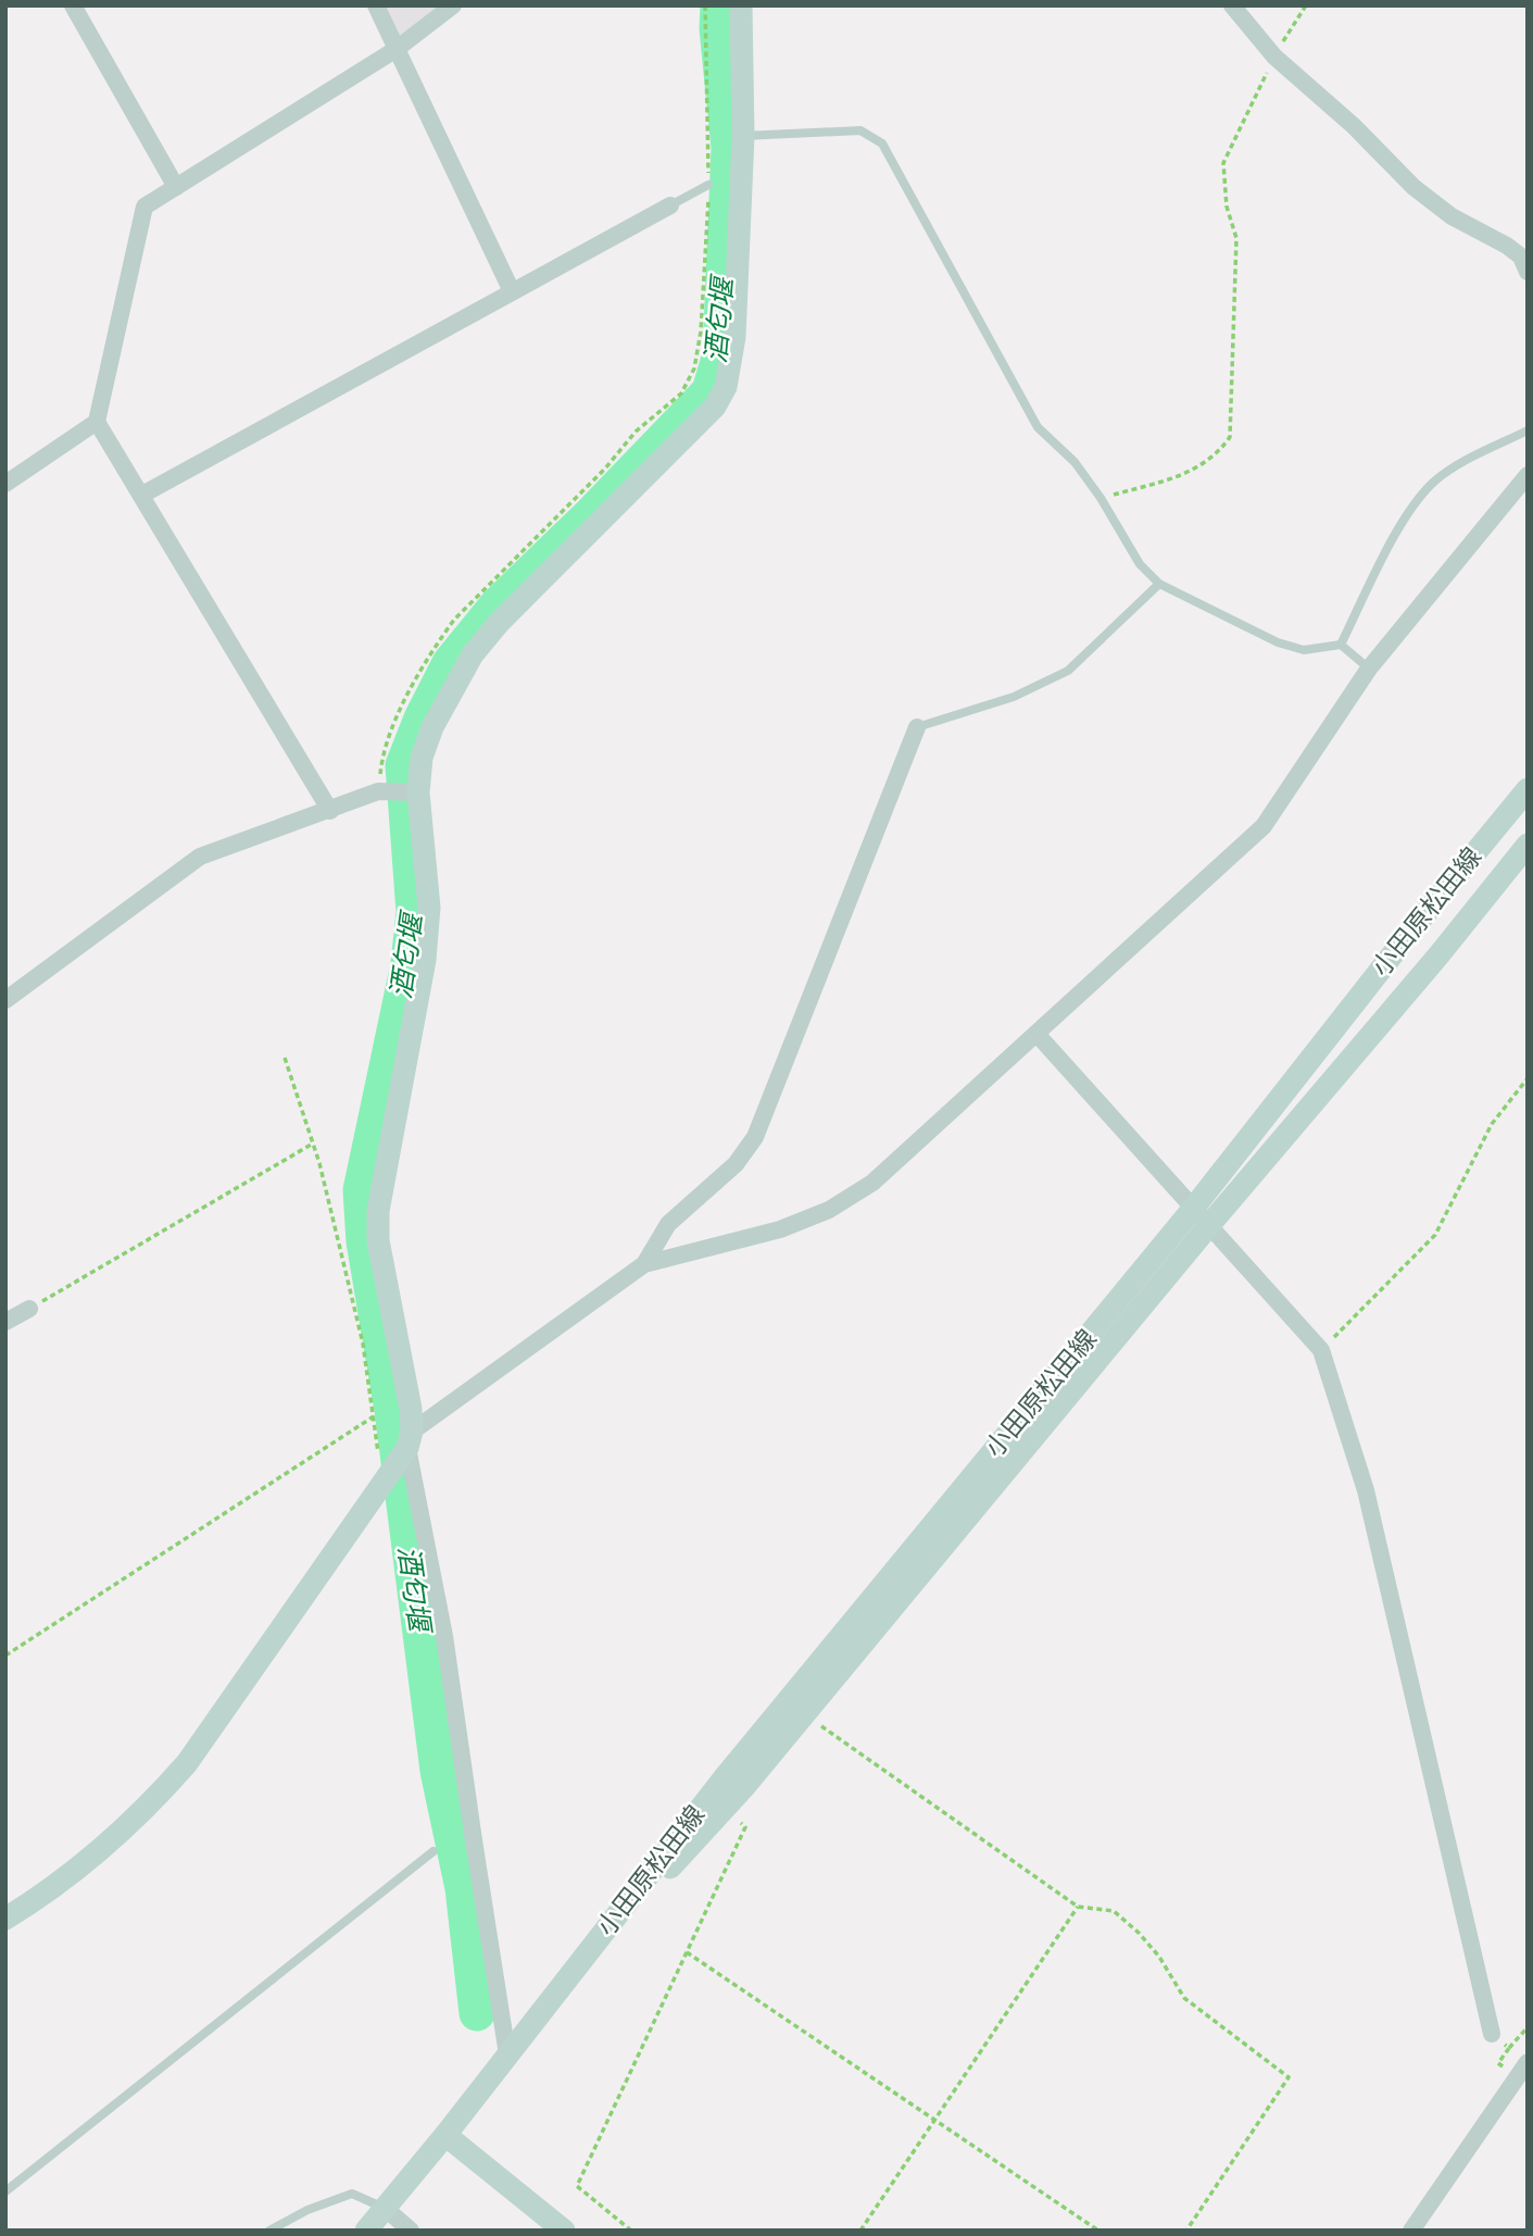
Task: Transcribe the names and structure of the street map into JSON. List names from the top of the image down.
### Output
{
  "streets": {
    "main road": ["小田原松田線"]
  },
  "water": ["酒匂堰"]
}
